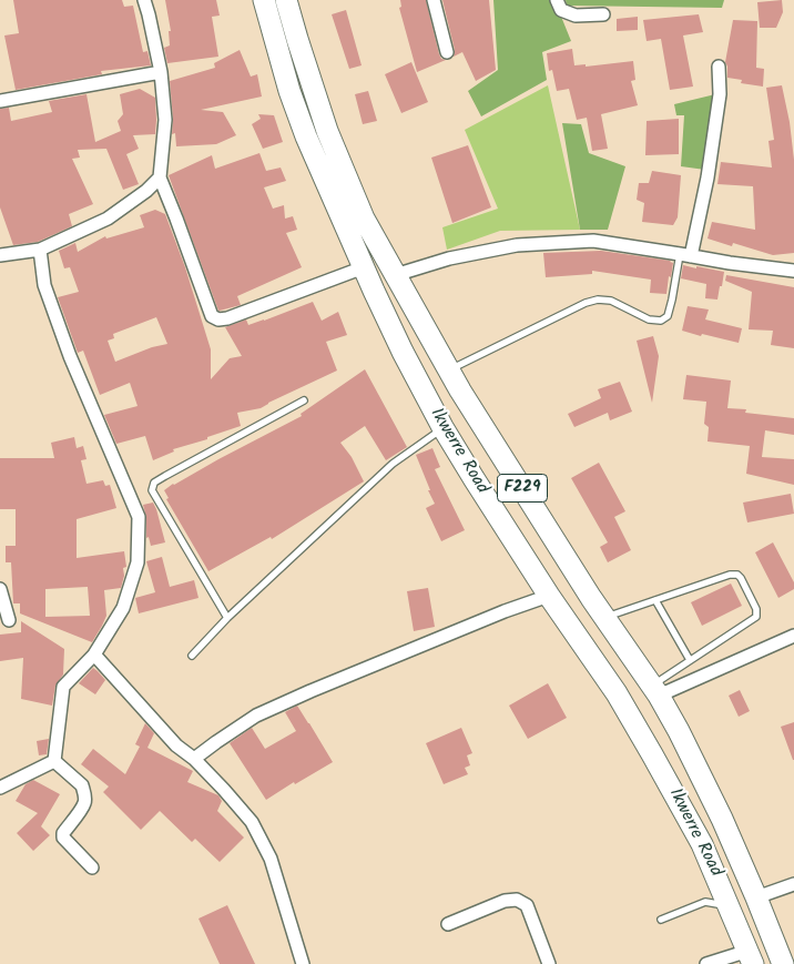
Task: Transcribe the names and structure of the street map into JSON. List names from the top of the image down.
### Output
{
  "streets": {
    "main road": ["Ikwerre Road", "F229"]
  }
}
